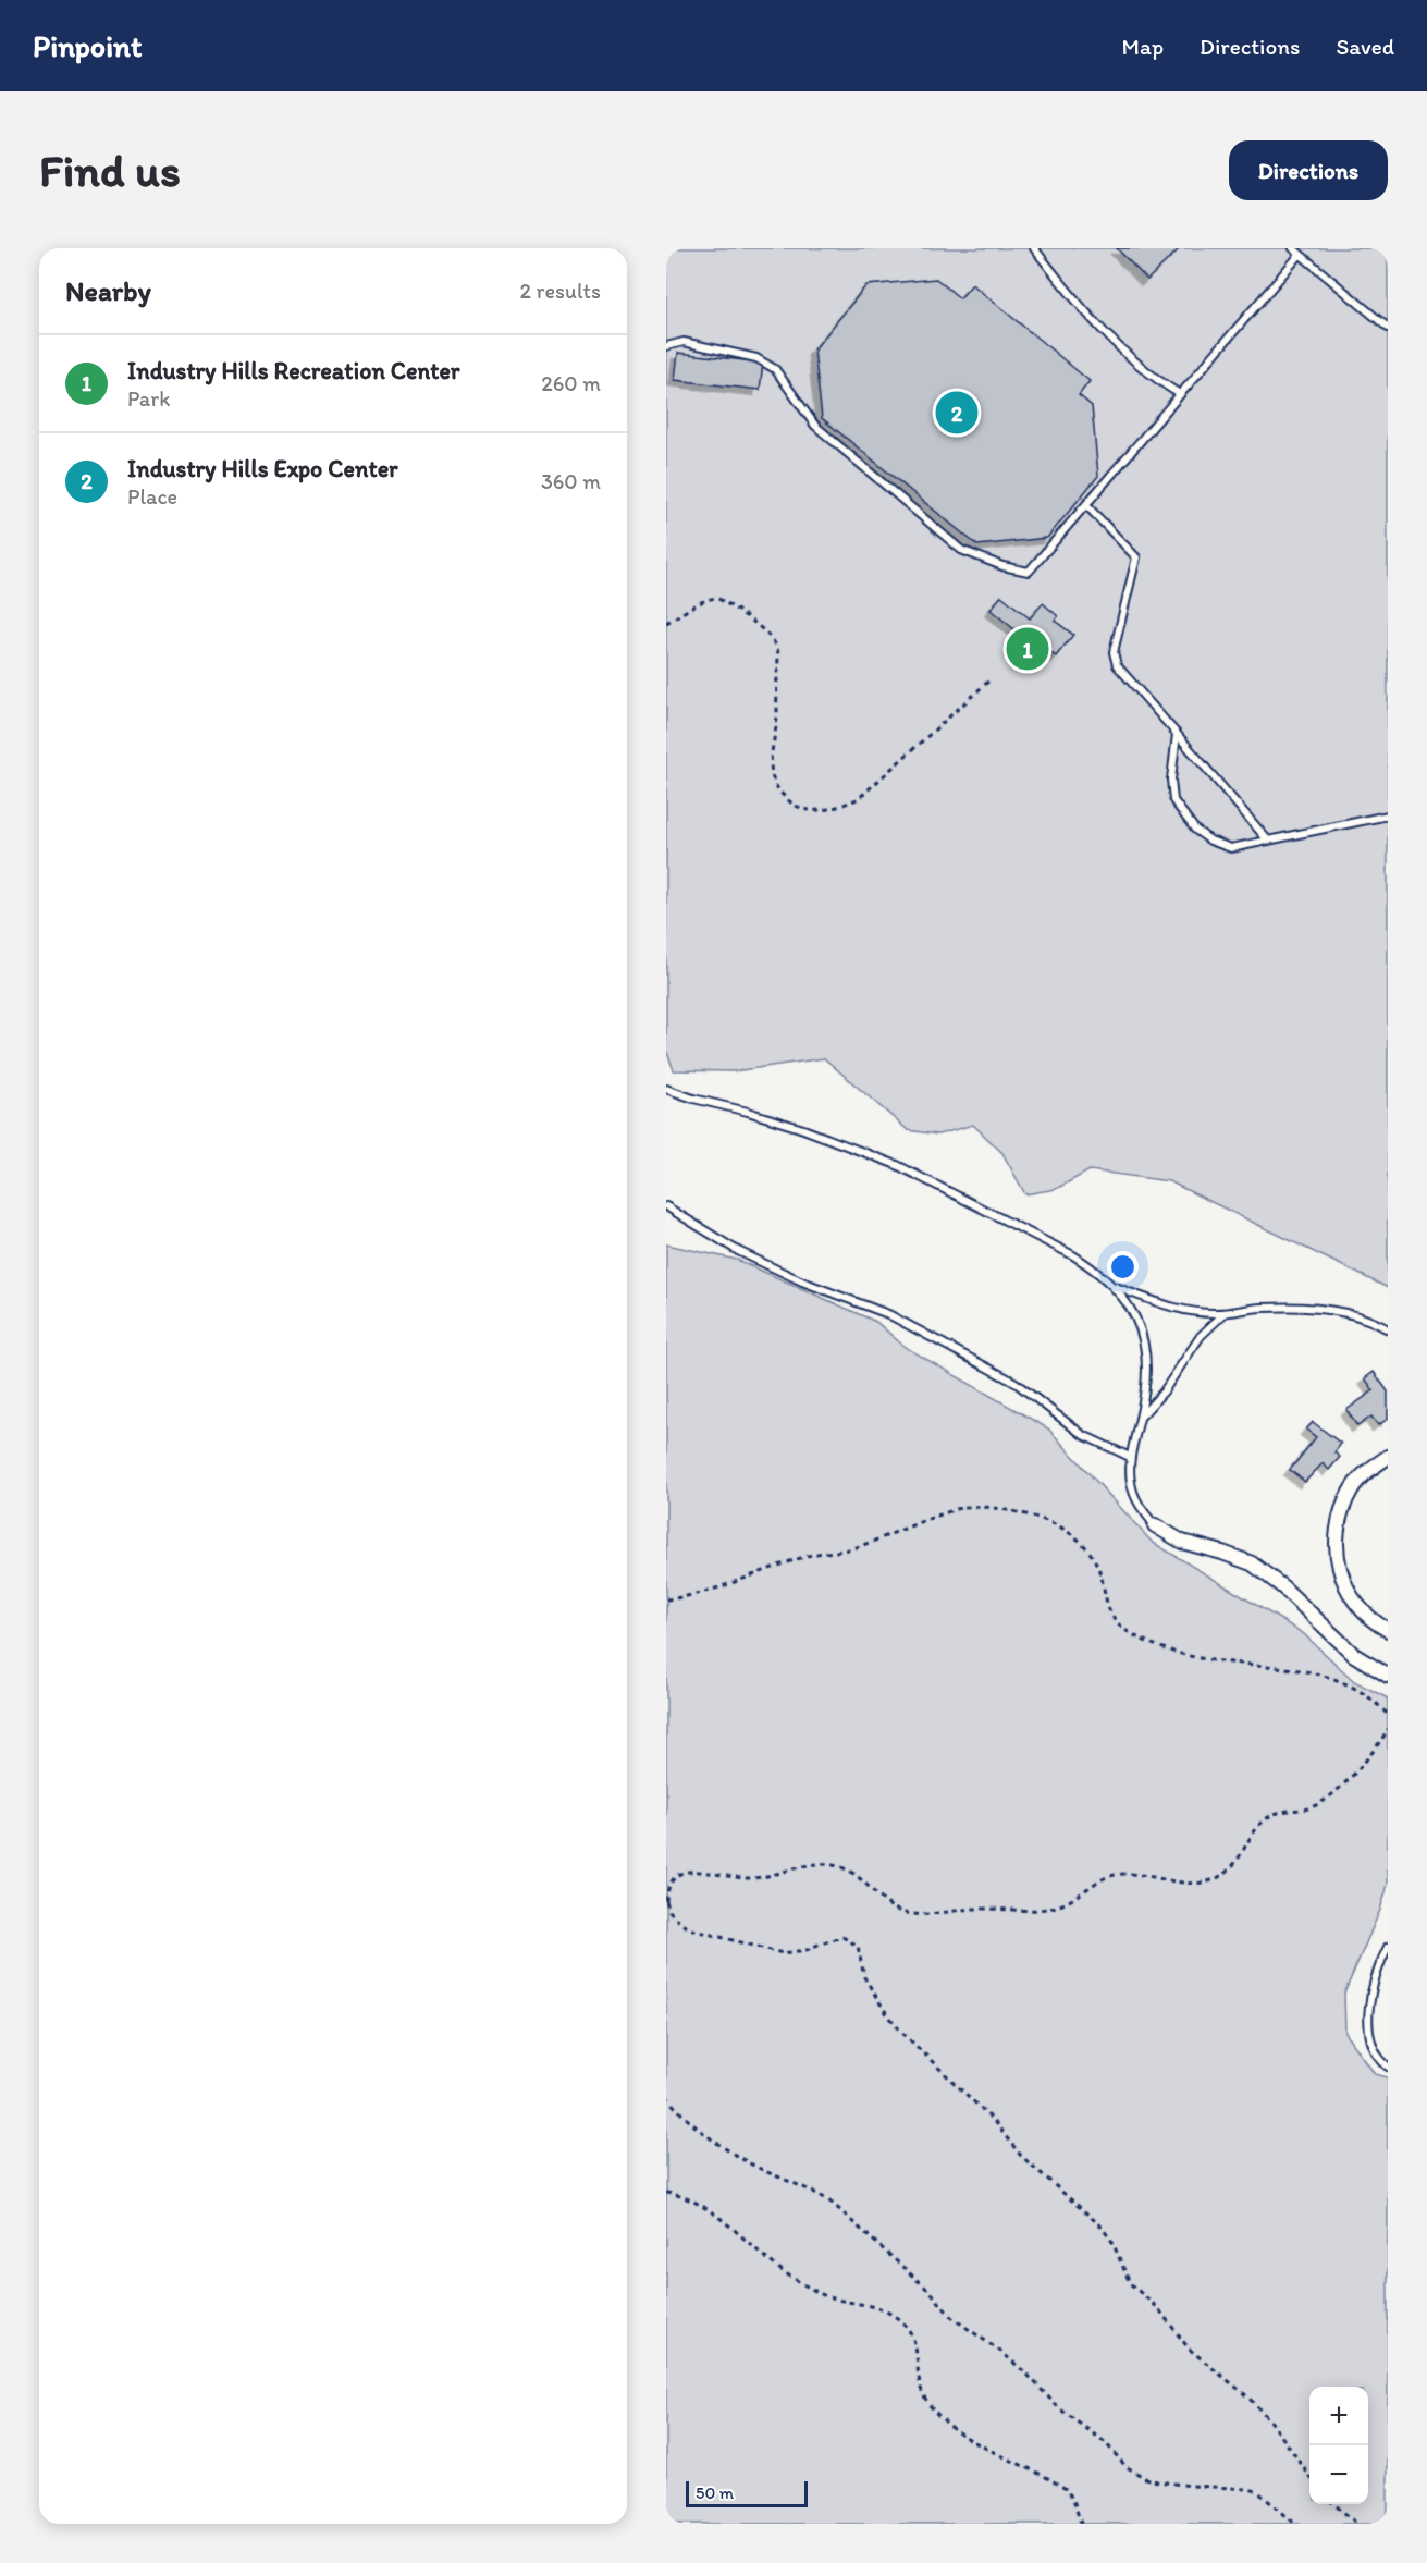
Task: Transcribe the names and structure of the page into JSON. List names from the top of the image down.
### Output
{
  "scale_bar": "50 m",
  "page": {
    "header": "Pinpoint",
    "nav": ["Map", "Directions", "Saved"],
    "buttons": "Directions",
    "title": "Find us",
    "heading": ["Nearby", "2 results"],
    "list": [
      {
        "mark": "1",
        "name": "Industry Hills Recreation Center",
        "note": "Park",
        "value": "260 m"
      },
      {
        "mark": "2",
        "name": "Industry Hills Expo Center",
        "note": "Place",
        "value": "360 m"
      }
    ],
    "pins": ["2", "1"],
    "map_buttons": ["+", "−"],
    "scale": "50 m"
  }
}
